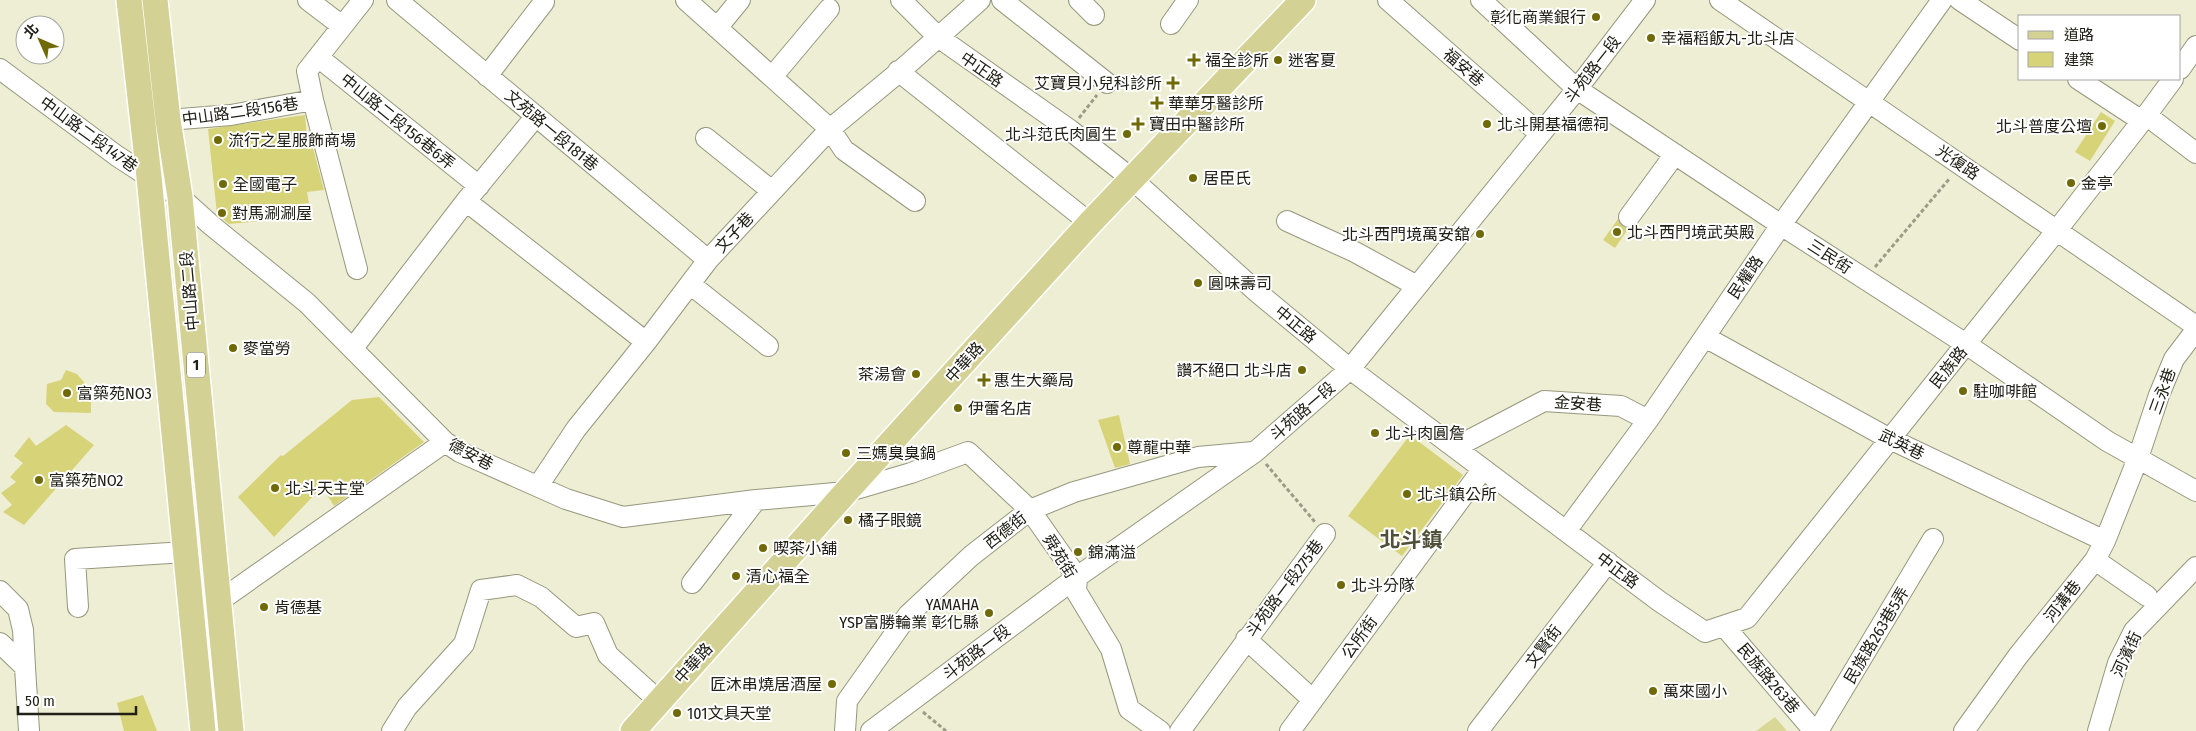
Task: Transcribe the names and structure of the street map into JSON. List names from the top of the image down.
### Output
{
  "streets": {
    "main road": ["中山路二段", "中華路", "1"],
    "street": [
      "福安巷",
      "中正路",
      "斗苑路一段",
      "中山路二段156巷",
      "中山路二段156巷6弄",
      "文苑路一段181巷",
      "中山路二段147巷",
      "光復路",
      "文子巷",
      "三民街",
      "民權路",
      "民族路",
      "三永巷",
      "金安巷",
      "武英巷",
      "德安巷",
      "西德街",
      "舜苑街",
      "斗苑路一段275巷",
      "河溝巷",
      "民族路263巷5弄",
      "公所街",
      "文賢街",
      "河濱街",
      "民族路263巷"
    ]
  },
  "crossings": [
    ["福安巷", "斗苑路一段"],
    ["中正路", "斗苑路一段"],
    ["中正路", "文子巷"],
    ["中正路", "民權路"],
    ["中正路", "中華路"],
    ["中正路", "民族路"],
    ["中正路", "金安巷"],
    ["中正路", "公所街"],
    ["中正路", "文賢街"],
    ["斗苑路一段", "三民街"],
    ["斗苑路一段", "西德街"],
    ["斗苑路一段", "舜苑街"],
    ["斗苑路一段", "斗苑路一段275巷"],
    ["中山路二段156巷", "中山路二段156巷6弄"],
    ["中山路二段156巷", "中山路二段"],
    ["文苑路一段181巷", "文子巷"],
    ["中山路二段147巷", "中山路二段"],
    ["中山路二段147巷", "德安巷"],
    ["光復路", "民權路"],
    ["光復路", "民族路"],
    ["光復路", "三永巷"],
    ["文子巷", "德安巷"],
    ["三民街", "民權路"],
    ["三民街", "民族路"],
    ["三民街", "三永巷"],
    ["三民街", "河溝巷"],
    ["民權路", "金安巷"],
    ["民權路", "武英巷"],
    ["中山路二段", "德安巷"],
    ["中華路", "德安巷"],
    ["中華路", "舜苑街"],
    ["民族路", "武英巷"],
    ["民族路", "民族路263巷"],
    ["三永巷", "河溝巷"],
    ["武英巷", "河溝巷"],
    ["德安巷", "舜苑街"],
    ["西德街", "舜苑街"],
    ["西德街", "斗苑路一段275巷"]
  ],
  "districts": ["北斗鎮"],
  "places": {
    "other": [
      "彰化商業銀行",
      "幸福稻飯丸-北斗店",
      "迷客夏",
      "北斗開基福德祠",
      "北斗普度公壇",
      "北斗范氏肉圓生",
      "流行之星服飾商場",
      "居臣氏",
      "金亭",
      "全國電子",
      "對馬涮涮屋",
      "北斗西門境武英殿",
      "北斗西門境萬安舘",
      "圓味壽司",
      "麥當勞",
      "讚不絕口 北斗店",
      "茶湯會",
      "駐咖啡館",
      "富築苑NO3",
      "伊蕾名店",
      "北斗肉圓詹",
      "尊龍中華",
      "三媽臭臭鍋",
      "富築苑NO2",
      "北斗天主堂",
      "北斗鎮公所",
      "橘子眼鏡",
      "喫茶小舖",
      "錦滿溢",
      "清心福全",
      "北斗分隊",
      "肯德基",
      "YAMAHA YSP富勝輪業 彰化縣",
      "匠沐串燒居酒屋",
      "萬來國小",
      "101文具天堂"
    ],
    "health": [
      "福全診所",
      "艾寶貝小兒科診所",
      "華華牙醫診所",
      "寶田中醫診所",
      "惠生大藥局"
    ]
  },
  "legend": ["道路", "建築"],
  "scale_bar": "50 m",
  "north": "top left"
}
